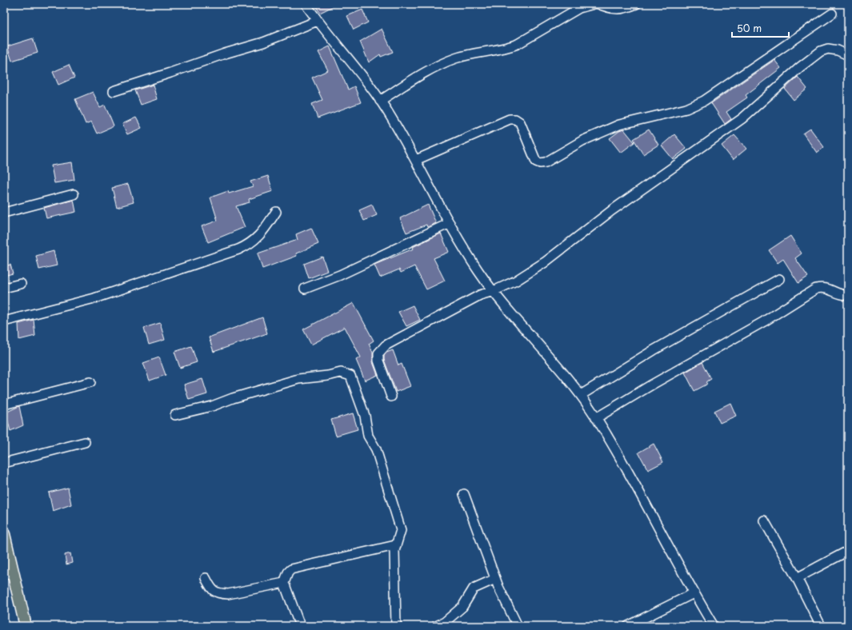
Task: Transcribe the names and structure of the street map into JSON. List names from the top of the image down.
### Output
{
  "scale_bar": "50 m"
}
